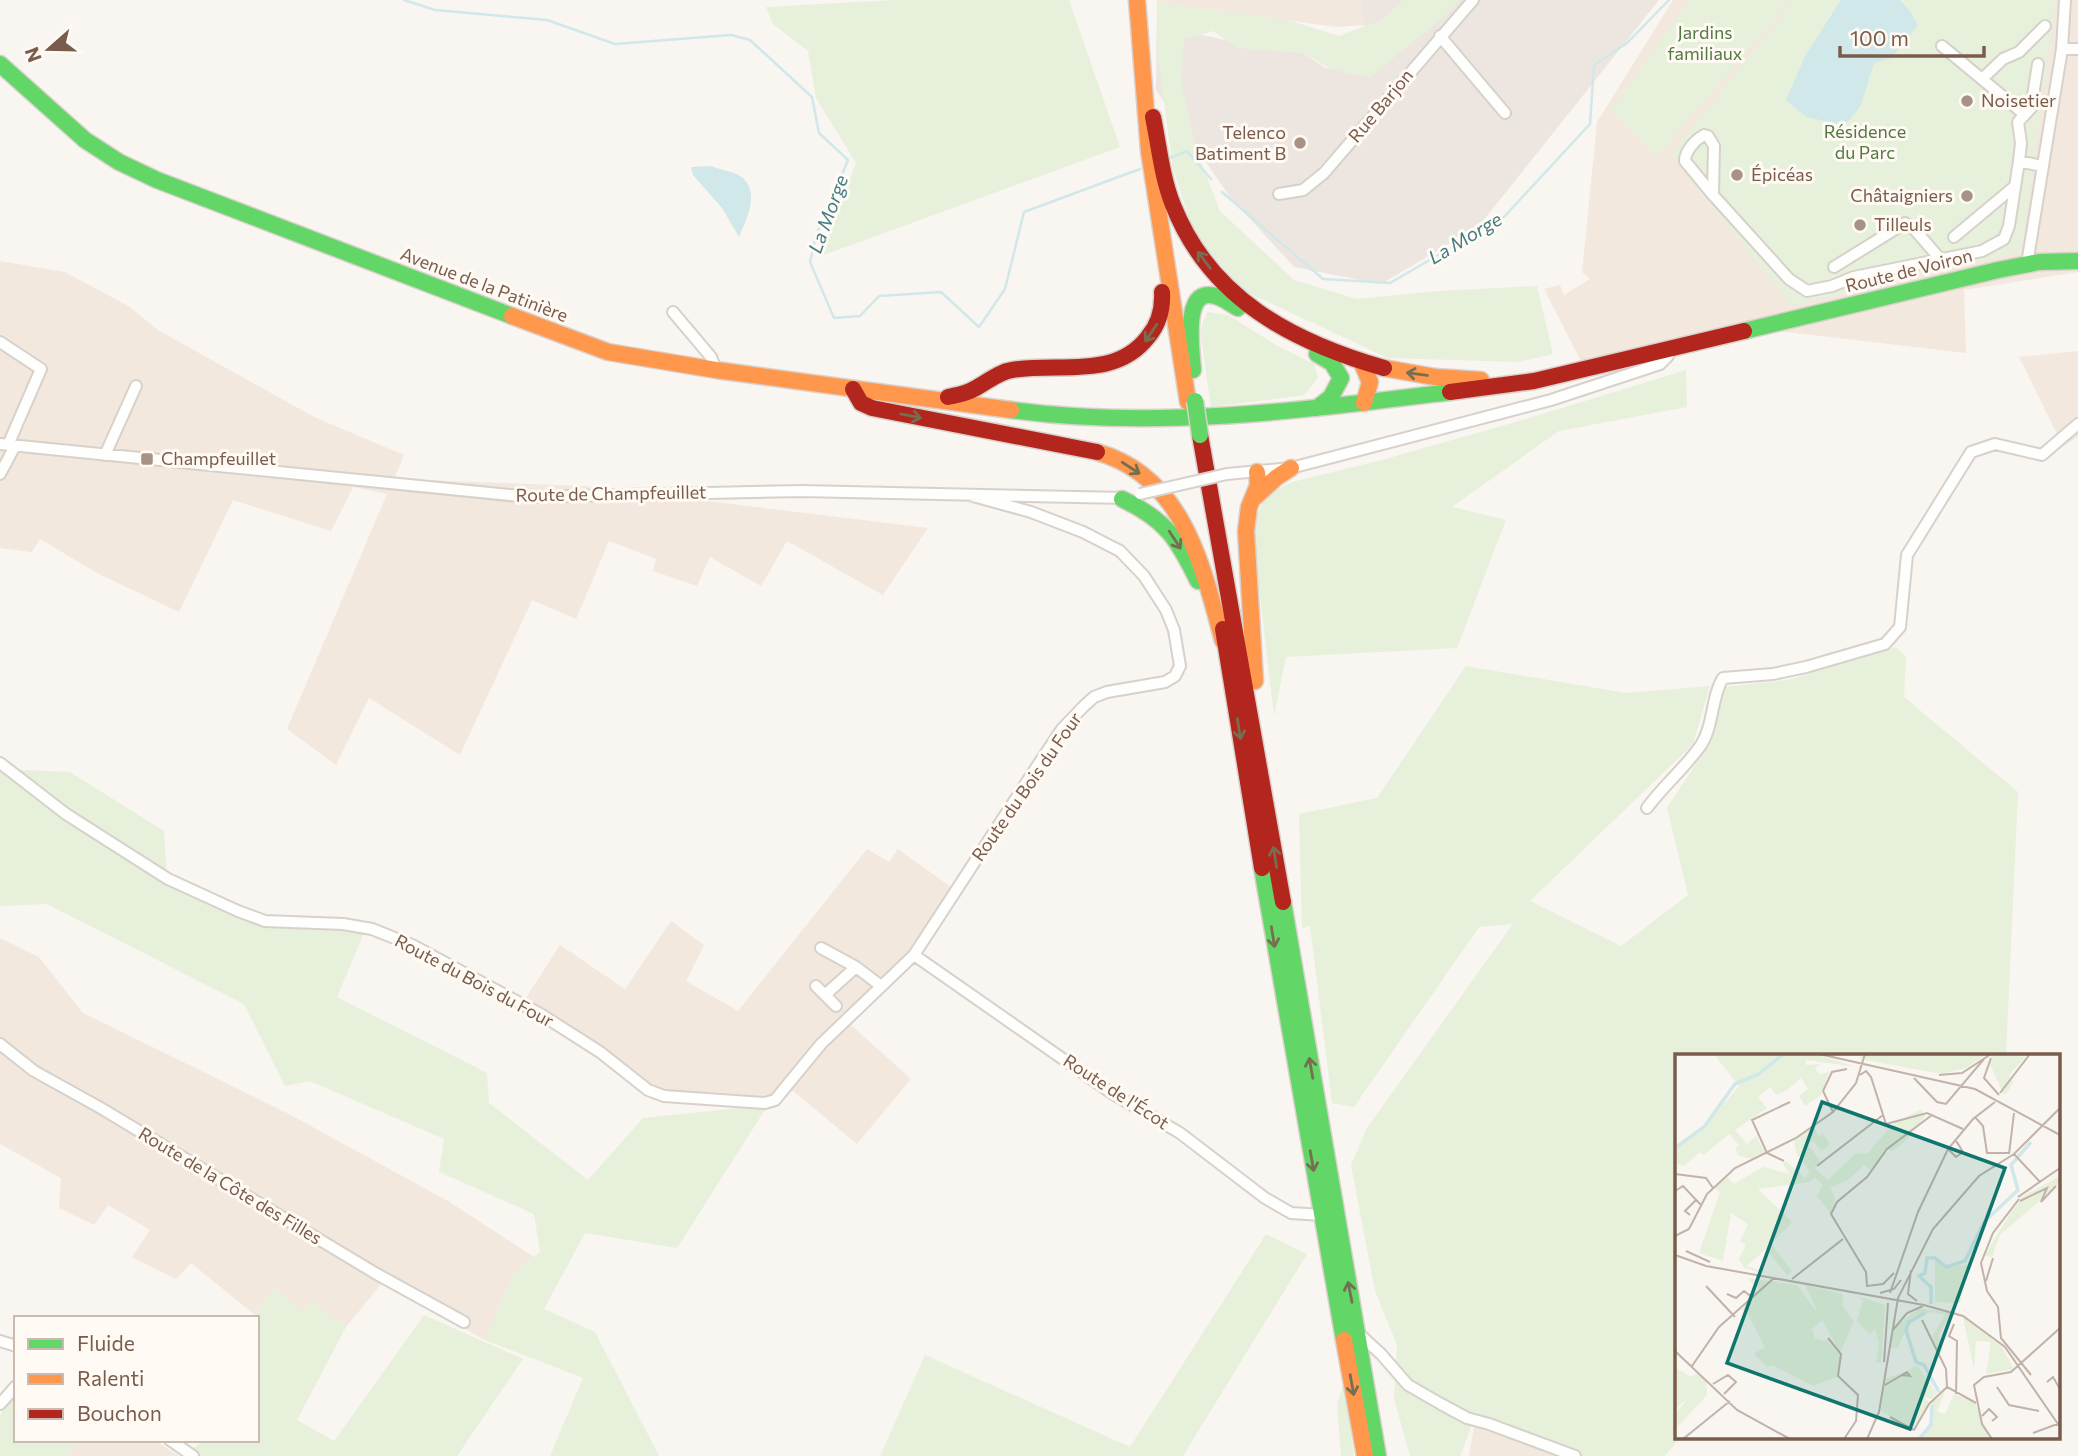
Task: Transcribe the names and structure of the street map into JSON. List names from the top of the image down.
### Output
{
  "streets": {
    "main road": ["Route de Voiron", "Avenue de la Patinière"],
    "street": [
      "Rue Barjon",
      "Route de Champfeuillet",
      "Route du Bois du Four",
      "Route de l'Écot",
      "Route de la Côte des Filles"
    ]
  },
  "crossings": [
    ["Route de Voiron", "Avenue de la Patinière"],
    ["Route de Voiron", "Route de Champfeuillet"],
    ["Route de Champfeuillet", "Route du Bois du Four"],
    ["Route du Bois du Four", "Route de l'Écot"]
  ],
  "water": ["La Morge"],
  "parks": ["Jardins familiaux", "Résidence du Parc"],
  "places": {
    "other": [
      "Noisetier",
      "Telenco Batiment B",
      "Épicéas",
      "Châtaigniers",
      "Tilleuls"
    ],
    "transit": ["Champfeuillet"]
  },
  "legend": ["Fluide", "Ralenti", "Bouchon"],
  "scale_bar": "100 m",
  "north": "left"
}
